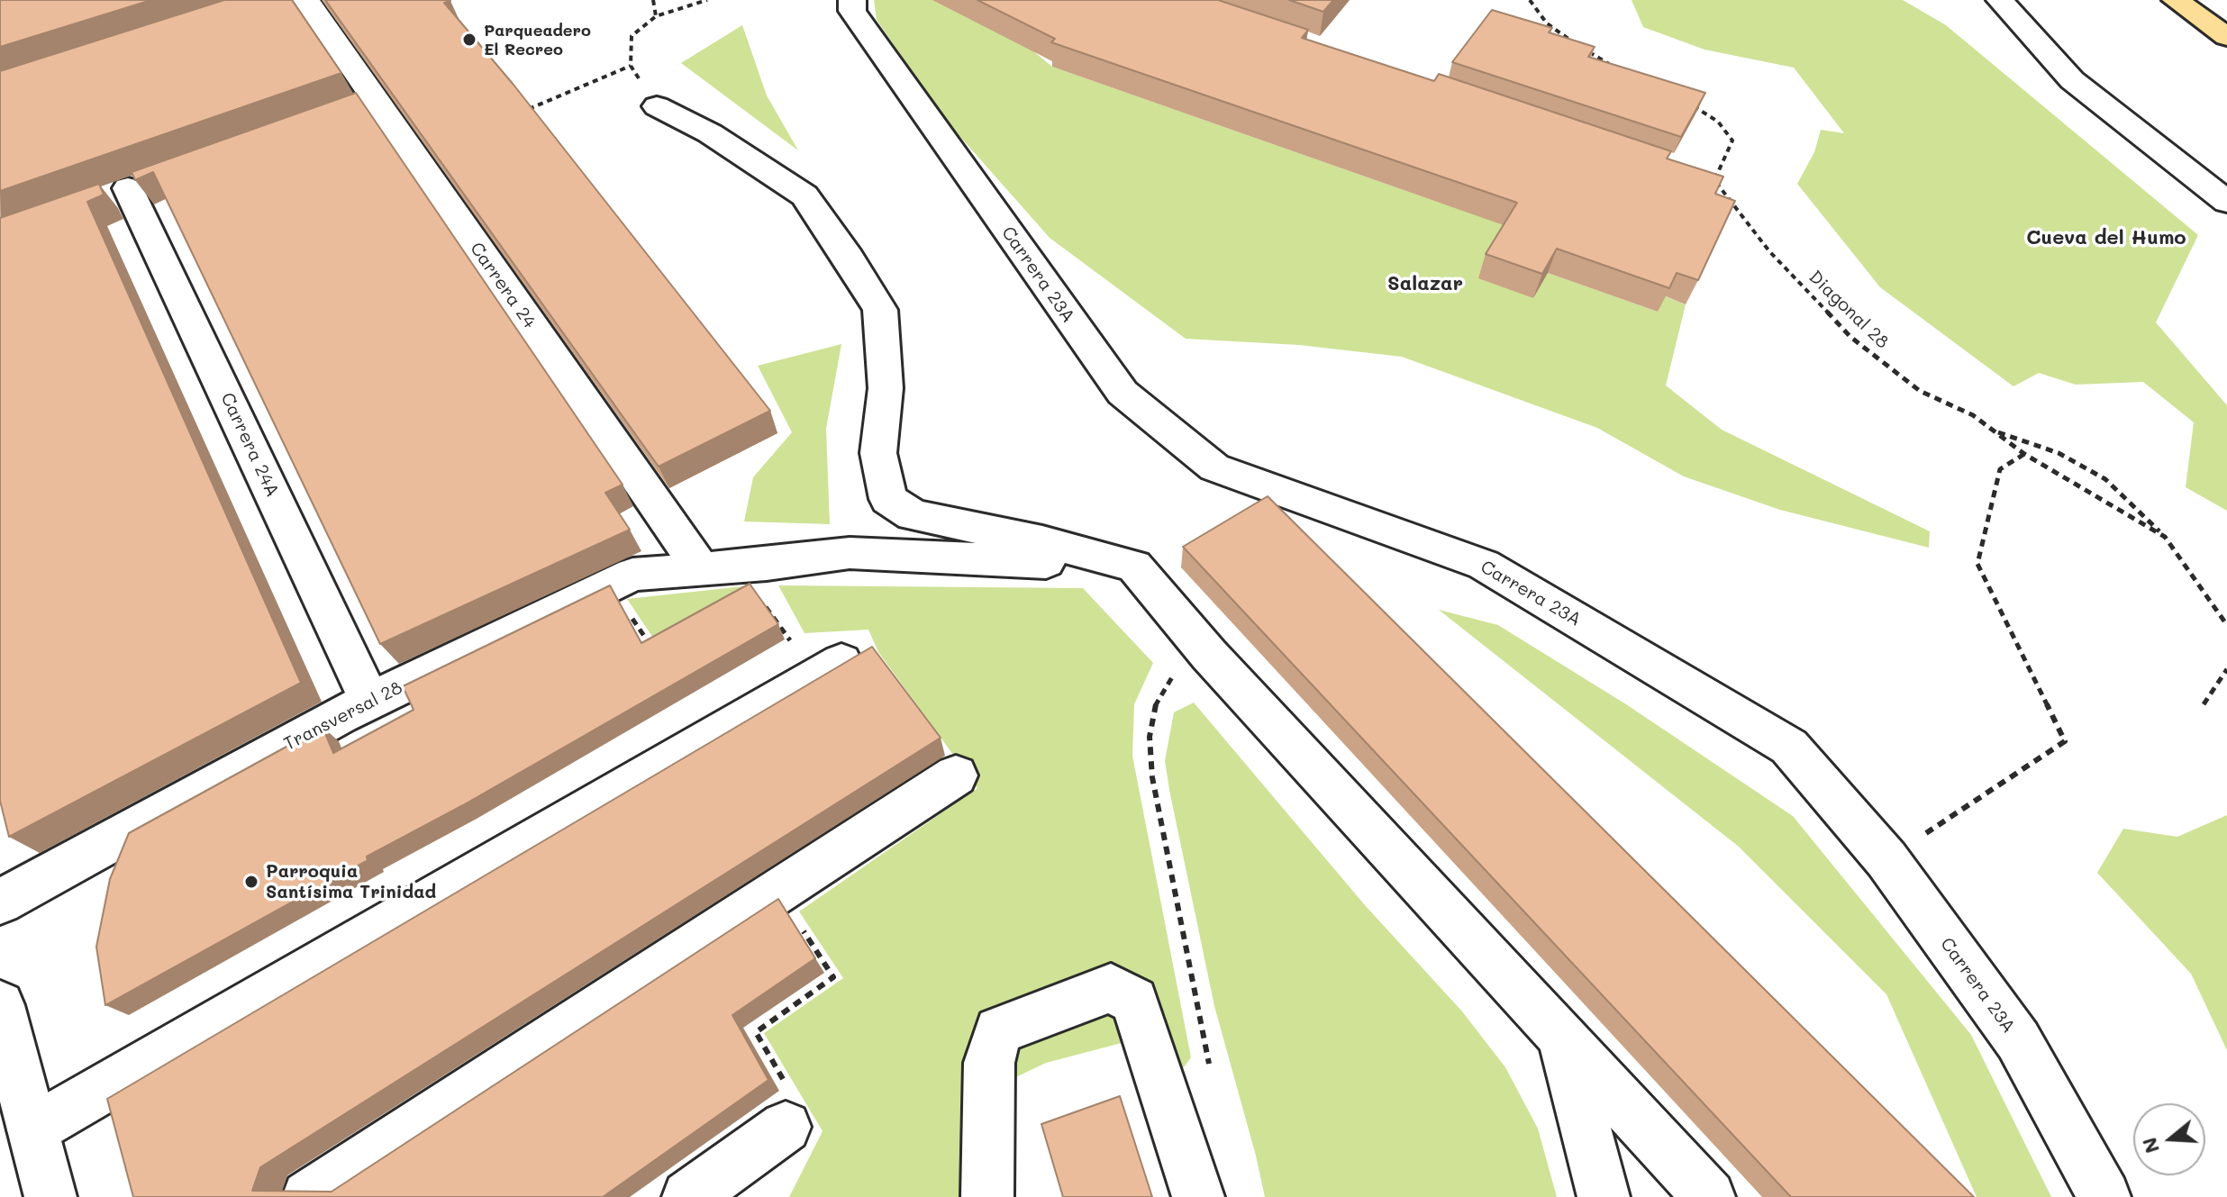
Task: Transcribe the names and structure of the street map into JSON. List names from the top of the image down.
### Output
{
  "streets": {
    "street": [
      "Carrera 23A",
      "Carrera 24",
      "Carrera 24A",
      "Transversal 28"
    ],
    "path": ["Diagonal 28"]
  },
  "crossings": [
    ["Carrera 24", "Transversal 28"],
    ["Carrera 24A", "Transversal 28"]
  ],
  "districts": ["Cueva del Humo", "Salazar"],
  "places": ["Parqueadero El Recreo", "Parroquia Santísima Trinidad"],
  "north": "left"
}
